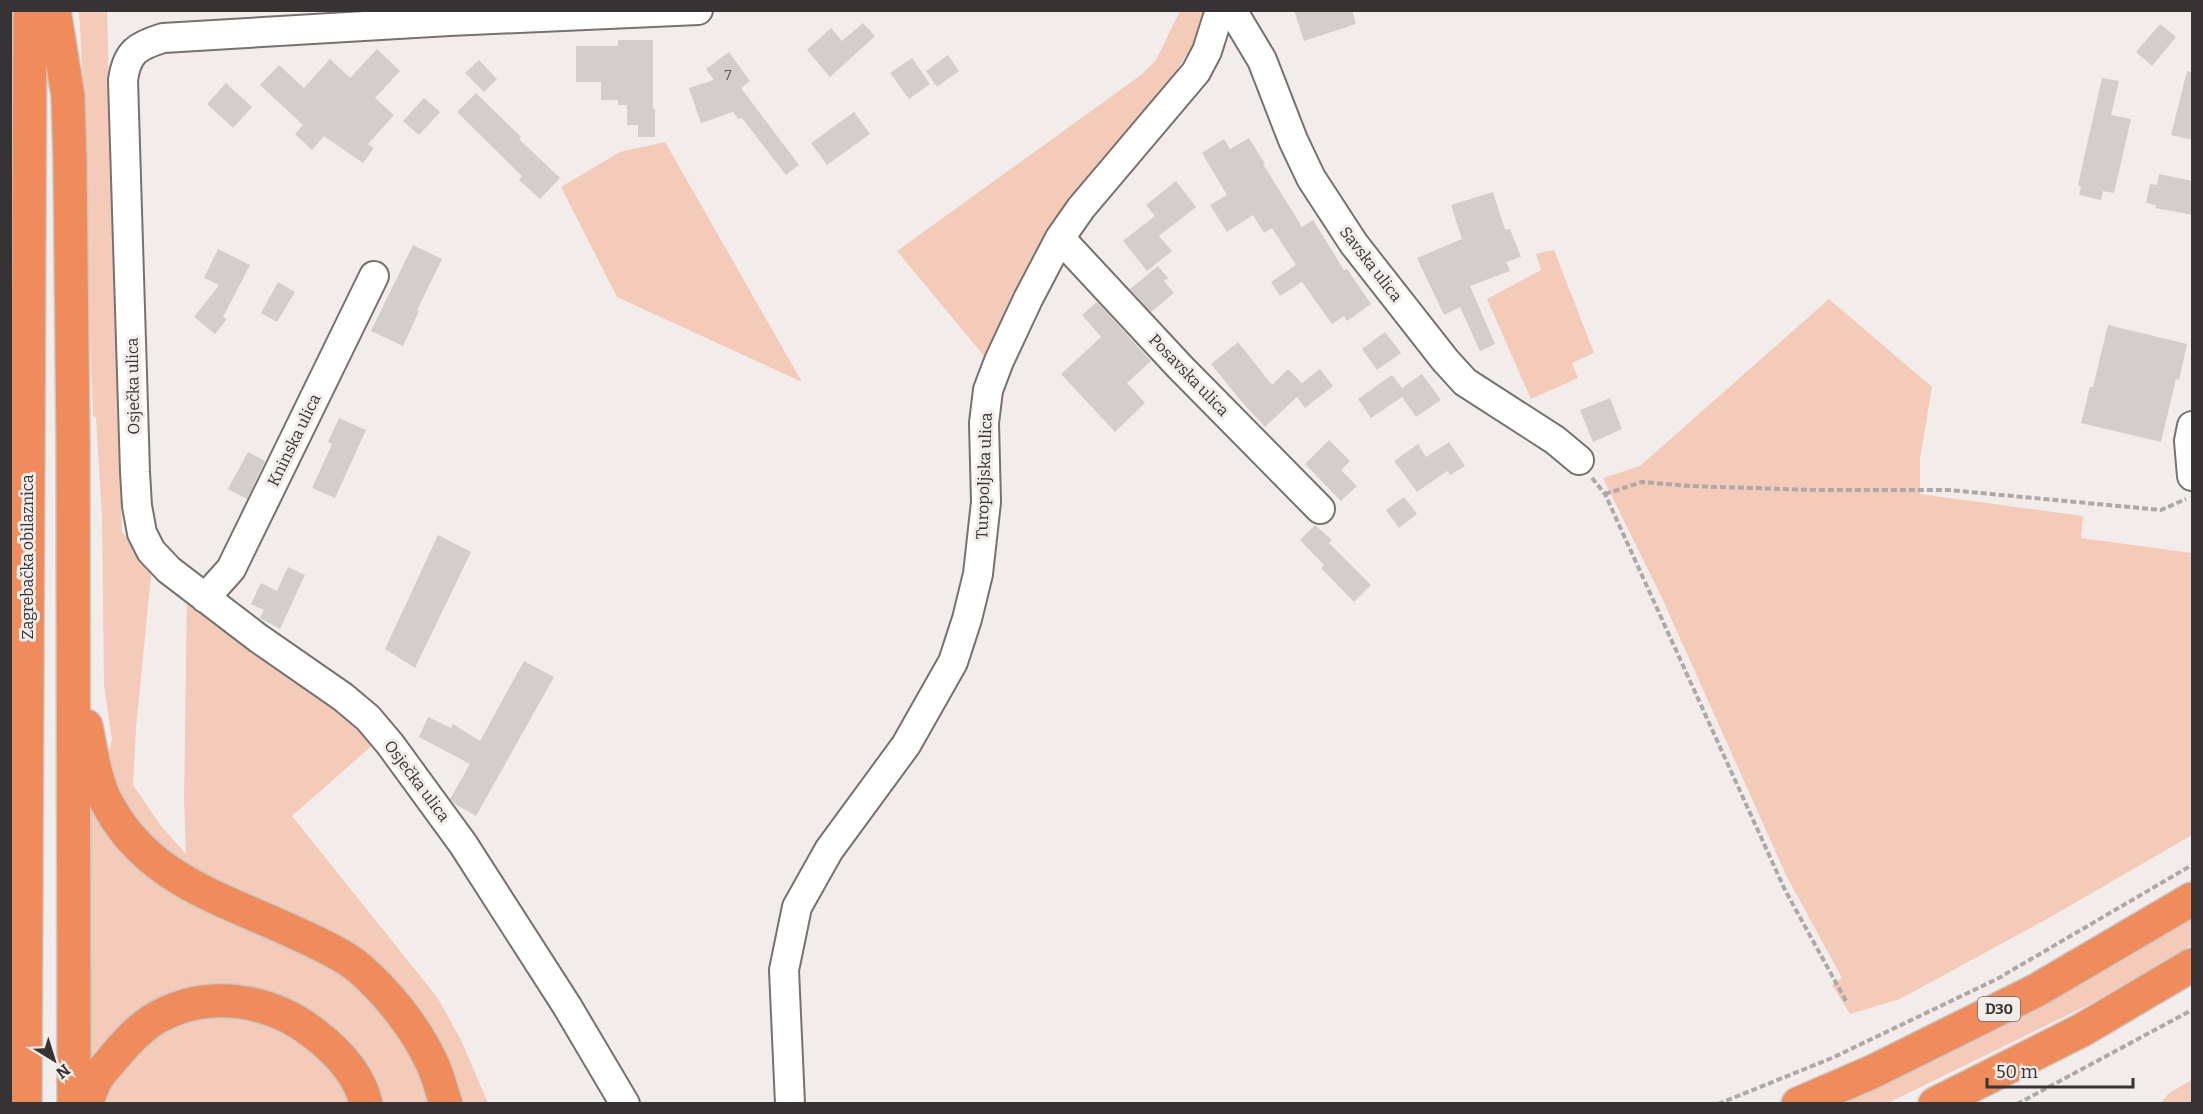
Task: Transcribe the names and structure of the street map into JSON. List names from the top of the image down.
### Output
{
  "streets": {
    "highway": ["Zagrebačka obilaznica", "D30"],
    "street": [
      "Savska ulica",
      "Posavska ulica",
      "Osječka ulica",
      "Kninska ulica",
      "Turopoljska ulica"
    ]
  },
  "crossings": [
    ["Posavska ulica", "Turopoljska ulica"],
    ["Osječka ulica", "Kninska ulica"]
  ],
  "house_numbers": ["7"],
  "scale_bar": "50 m",
  "north": "bottom right"
}
